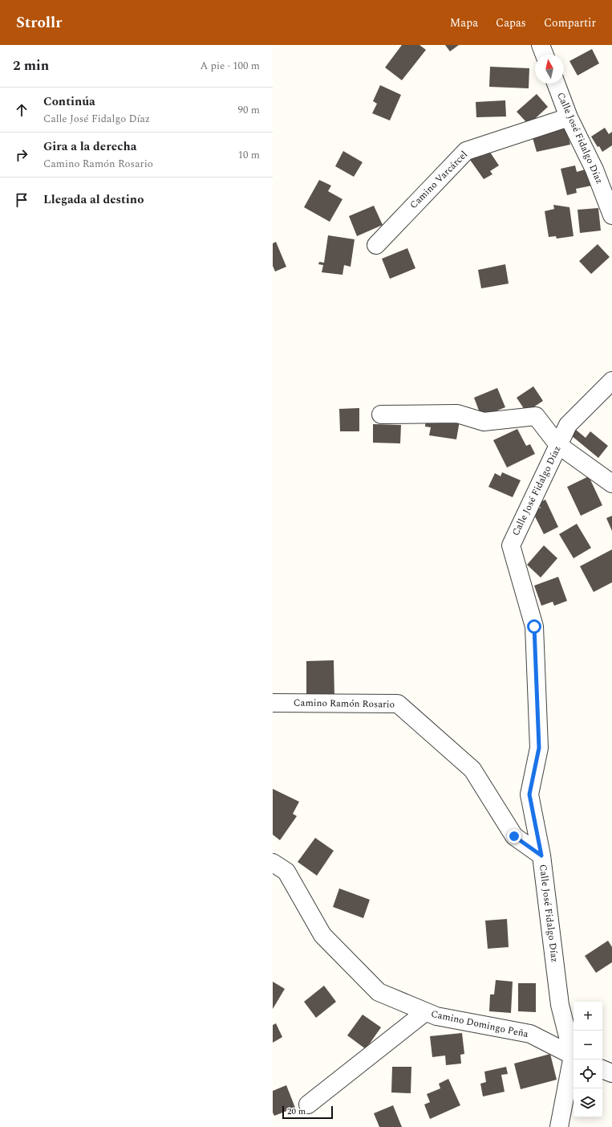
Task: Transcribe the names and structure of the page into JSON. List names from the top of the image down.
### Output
{
  "streets": {
    "street": [
      "Calle José Fidalgo Díaz",
      "Camino Varcárcel",
      "Camino Ramón Rosario",
      "Camino Domingo Peña"
    ]
  },
  "crossings": [
    ["Calle José Fidalgo Díaz", "Camino Varcárcel"],
    ["Calle José Fidalgo Díaz", "Camino Ramón Rosario"]
  ],
  "scale_bar": "20 m",
  "north": "top",
  "page": {
    "header": "Strollr",
    "nav": ["Mapa", "Capas", "Compartir"],
    "heading": ["2 min", "A pie · 100 m"],
    "list": [
      ["Continúa", "Calle José Fidalgo Díaz", "90 m"],
      ["Gira a la derecha", "Camino Ramón Rosario", "10 m"],
      "Llegada al destino"
    ],
    "map_buttons": ["+", "−"],
    "scale": "20 m"
  }
}
